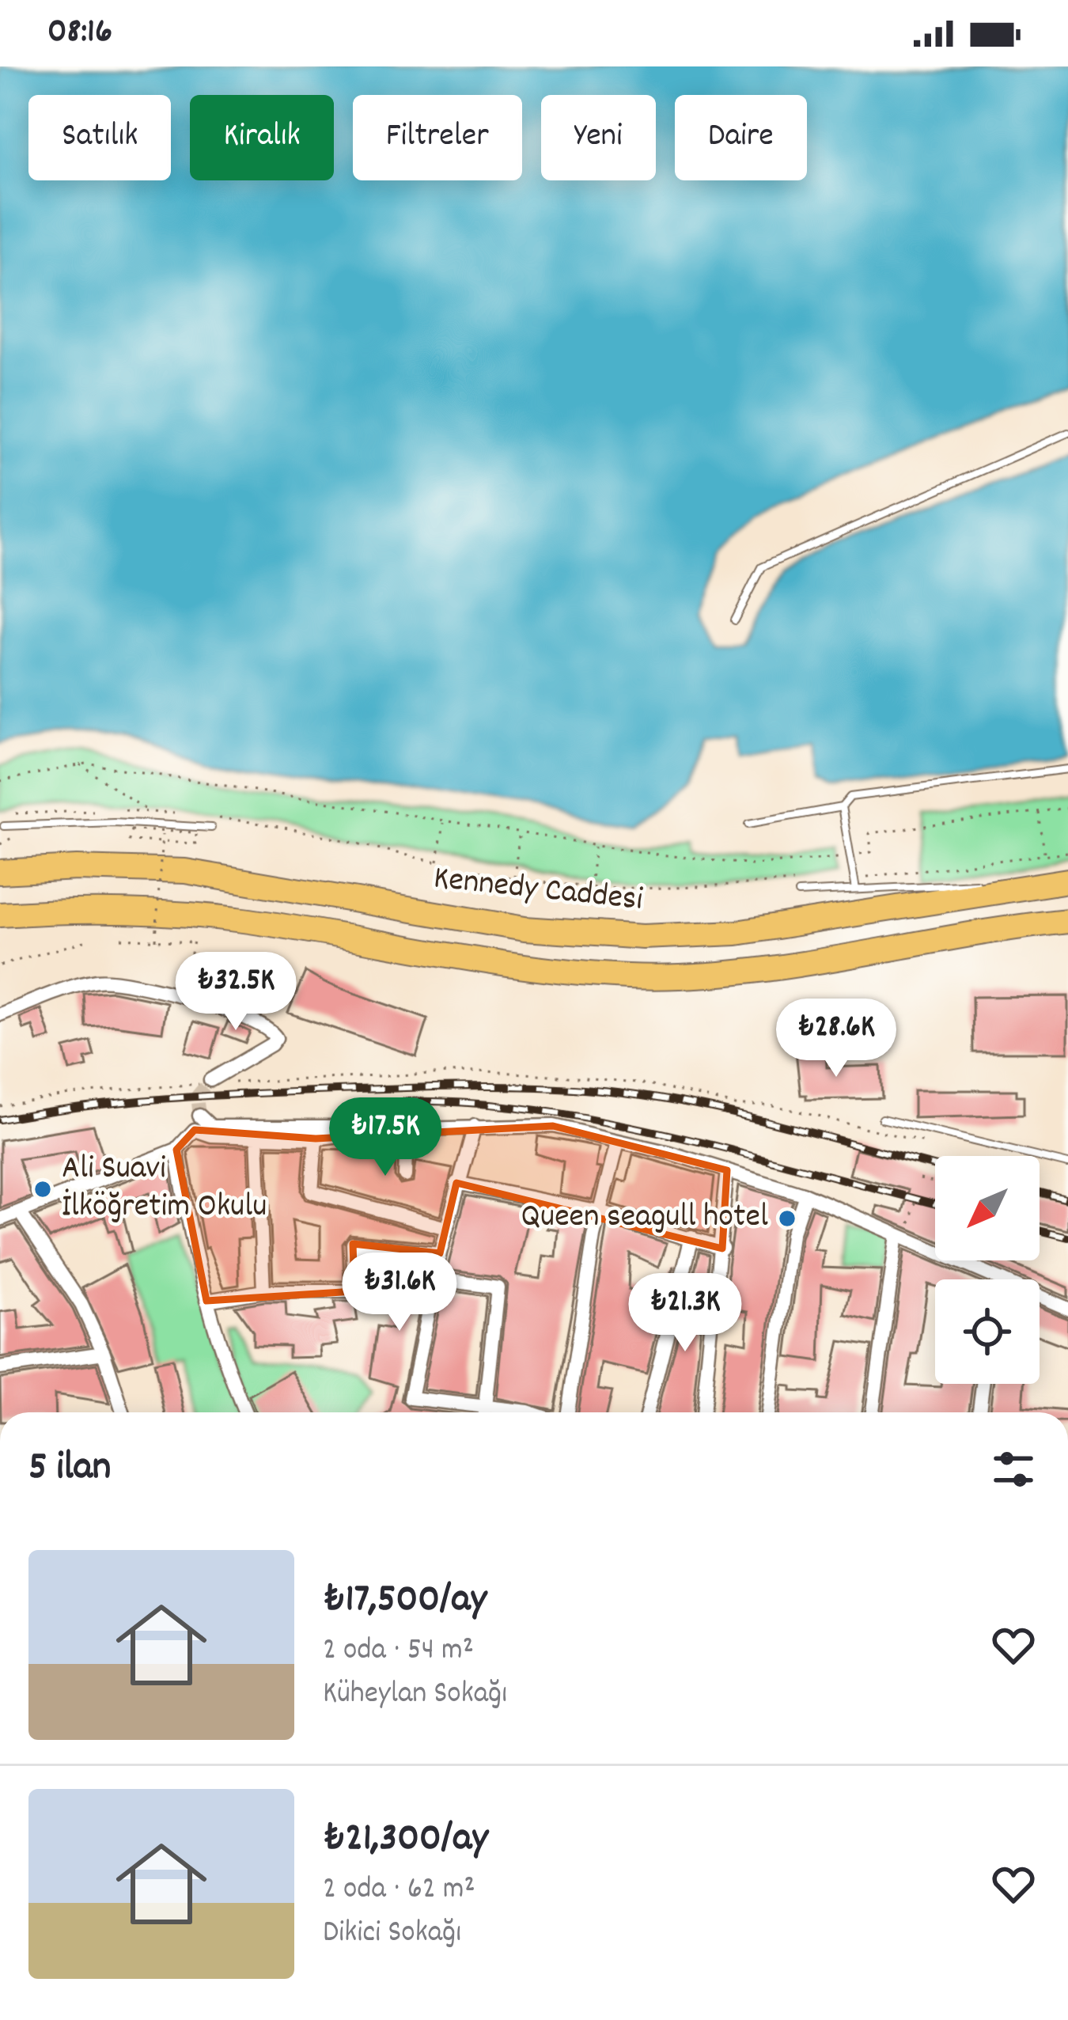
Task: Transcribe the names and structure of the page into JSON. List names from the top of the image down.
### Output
{
  "streets": {
    "highway": ["Kennedy Caddesi"]
  },
  "places": ["Ali Suavi İlköğretim Okulu", "Queen seagull hotel"],
  "north": "bottom left",
  "page": {
    "status": "08:16",
    "chip": [
      "Satılık",
      "Kiralık",
      "Filtreler",
      "Yeni",
      "Daire"
    ],
    "price": [
      "₺32.5K",
      "₺28.6K",
      "₺17.5K",
      "₺31.6K",
      "₺21.3K"
    ],
    "heading": "5 ilan",
    "list": [
      {
        "name": "₺17,500/ay",
        "note": "2 oda · 54 m² · Küheylan Sokağı"
      },
      {
        "name": "₺21,300/ay",
        "note": "2 oda · 62 m² · Dikici Sokağı"
      }
    ]
  }
}
